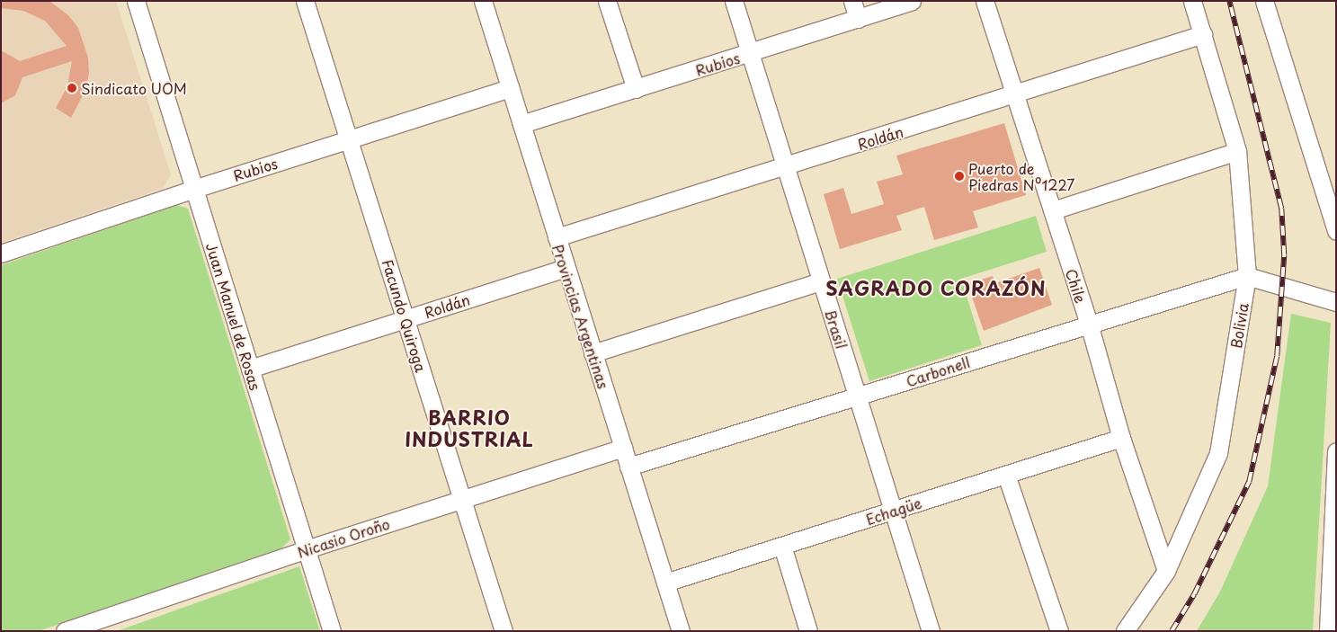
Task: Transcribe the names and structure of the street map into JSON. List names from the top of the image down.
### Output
{
  "streets": {
    "street": [
      "Rubios",
      "Roldán",
      "Chile",
      "Facundo Quiroga",
      "Juan Manuel de Rosas",
      "Provincias Argentinas",
      "Bolivia",
      "Brasil",
      "Carbonell",
      "Echagüe",
      "Nicasio Oroño"
    ]
  },
  "crossings": [
    ["Rubios", "Facundo Quiroga"],
    ["Rubios", "Juan Manuel de Rosas"],
    ["Rubios", "Provincias Argentinas"],
    ["Rubios", "Brasil"],
    ["Roldán", "Chile"],
    ["Roldán", "Facundo Quiroga"],
    ["Roldán", "Juan Manuel de Rosas"],
    ["Roldán", "Provincias Argentinas"],
    ["Roldán", "Bolivia"],
    ["Roldán", "Brasil"],
    ["Chile", "Bolivia"],
    ["Chile", "Carbonell"],
    ["Chile", "Echagüe"],
    ["Facundo Quiroga", "Nicasio Oroño"],
    ["Juan Manuel de Rosas", "Nicasio Oroño"],
    ["Provincias Argentinas", "Carbonell"],
    ["Provincias Argentinas", "Echagüe"],
    ["Provincias Argentinas", "Nicasio Oroño"],
    ["Bolivia", "Carbonell"],
    ["Brasil", "Carbonell"],
    ["Brasil", "Echagüe"]
  ],
  "districts": ["SAGRADO CORAZÓN", "BARRIO INDUSTRIAL"],
  "places": ["Sindicato UOM", "Puerto de Piedras Nº1227"]
}
